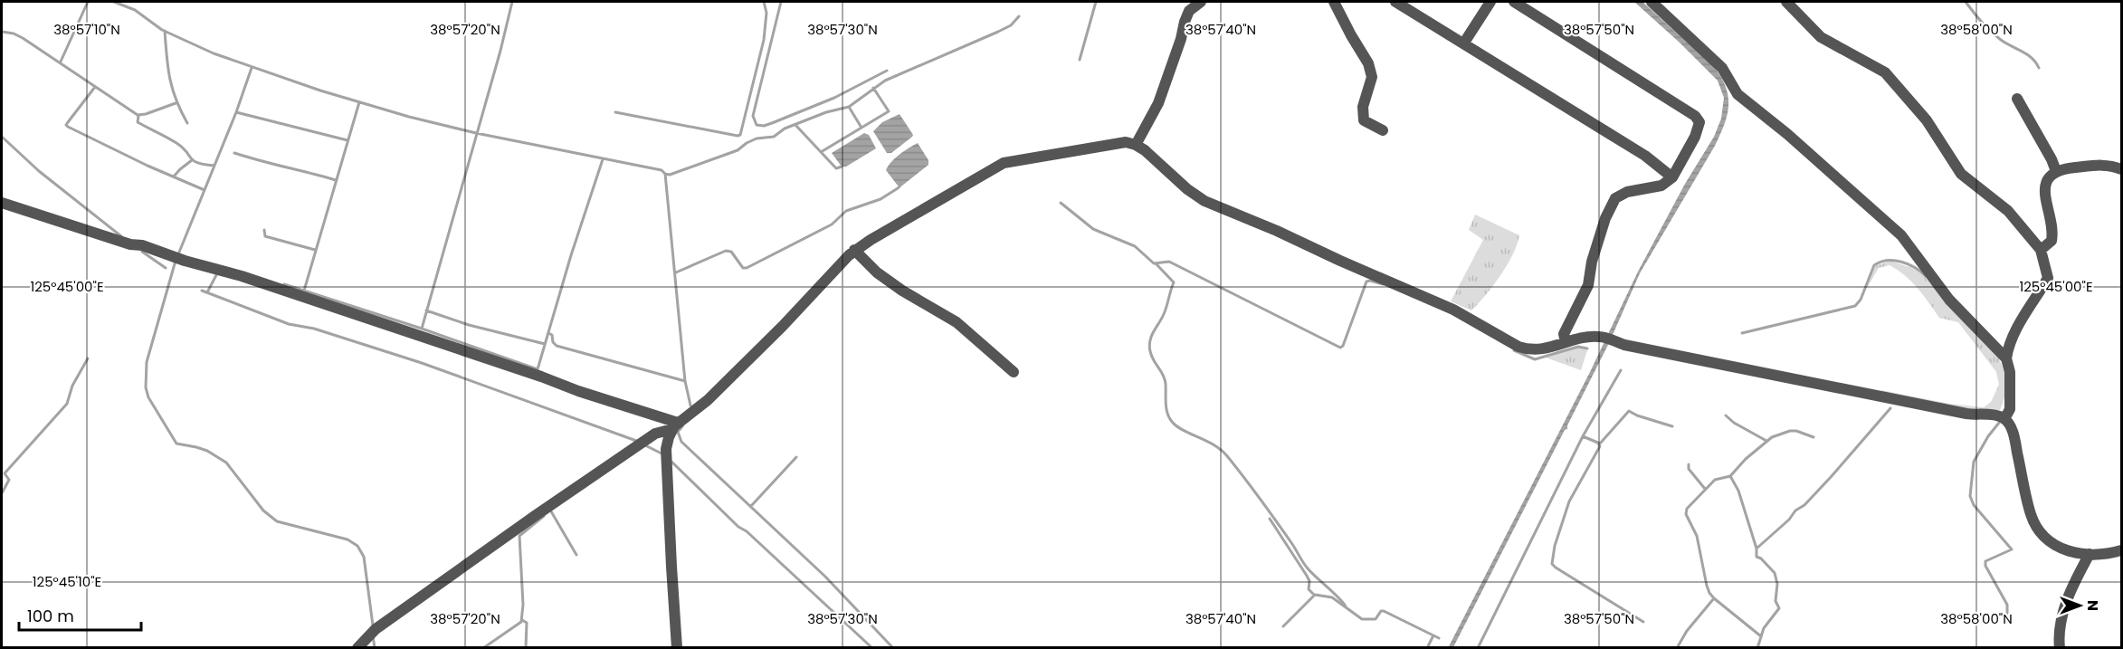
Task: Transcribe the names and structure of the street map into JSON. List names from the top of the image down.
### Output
{
  "scale_bar": "100 m",
  "north": "right",
  "coordinates": [
    "38°57'10\"N",
    "38°57'20\"N",
    "38°57'30\"N",
    "38°57'40\"N",
    "38°57'50\"N",
    "38°58'00\"N",
    "125°45'00\"E",
    "125°45'10\"E"
  ]
}
